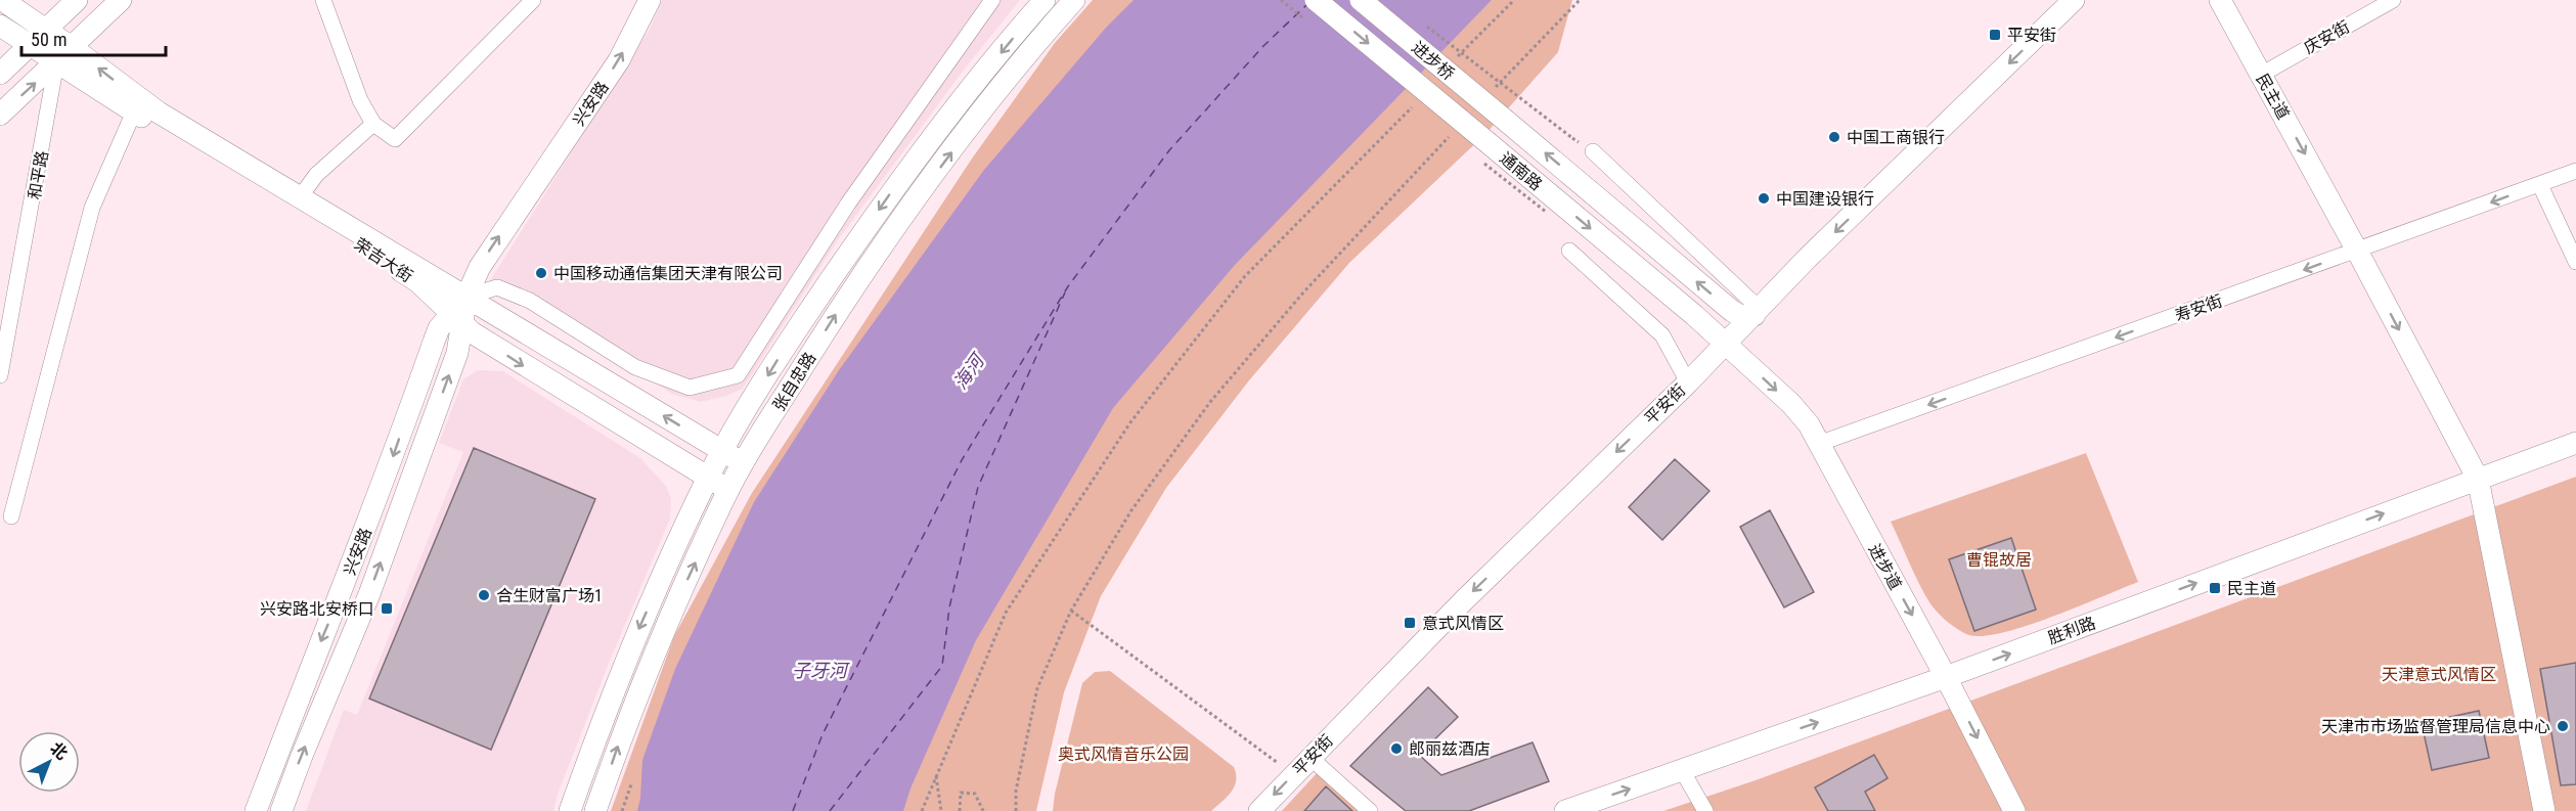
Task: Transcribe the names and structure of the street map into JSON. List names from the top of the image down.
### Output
{
  "streets": {
    "street": [
      "庆安街",
      "进步桥",
      "民主道",
      "兴安路",
      "通南路",
      "和平路",
      "荣吉大街",
      "寿安街",
      "张自忠路",
      "平安街",
      "进步道",
      "胜利路"
    ]
  },
  "crossings": [
    ["庆安街", "民主道"],
    ["进步桥", "通南路"],
    ["民主道", "寿安街"],
    ["民主道", "胜利路"],
    ["兴安路", "荣吉大街"],
    ["通南路", "平安街"],
    ["通南路", "进步道"],
    ["和平路", "荣吉大街"],
    ["荣吉大街", "张自忠路"],
    ["寿安街", "进步道"],
    ["平安街", "进步道"],
    ["进步道", "胜利路"]
  ],
  "one_way": [
    "民主道",
    "寿安街",
    "平安街",
    "进步道",
    "胜利路"
  ],
  "water": ["海河", "子牙河"],
  "parks": ["曹锟故居", "天津意式风情区", "奥式风情音乐公园"],
  "places": {
    "transit": [
      "平安街",
      "民主道",
      "兴安路北安桥口",
      "意式风情区"
    ],
    "other": [
      "中国工商银行",
      "中国建设银行",
      "中国移动通信集团天津有限公司",
      "合生财富广场1",
      "天津市市场监督管理局信息中心",
      "郎丽兹酒店"
    ]
  },
  "scale_bar": "50 m",
  "north": "top right"
}
